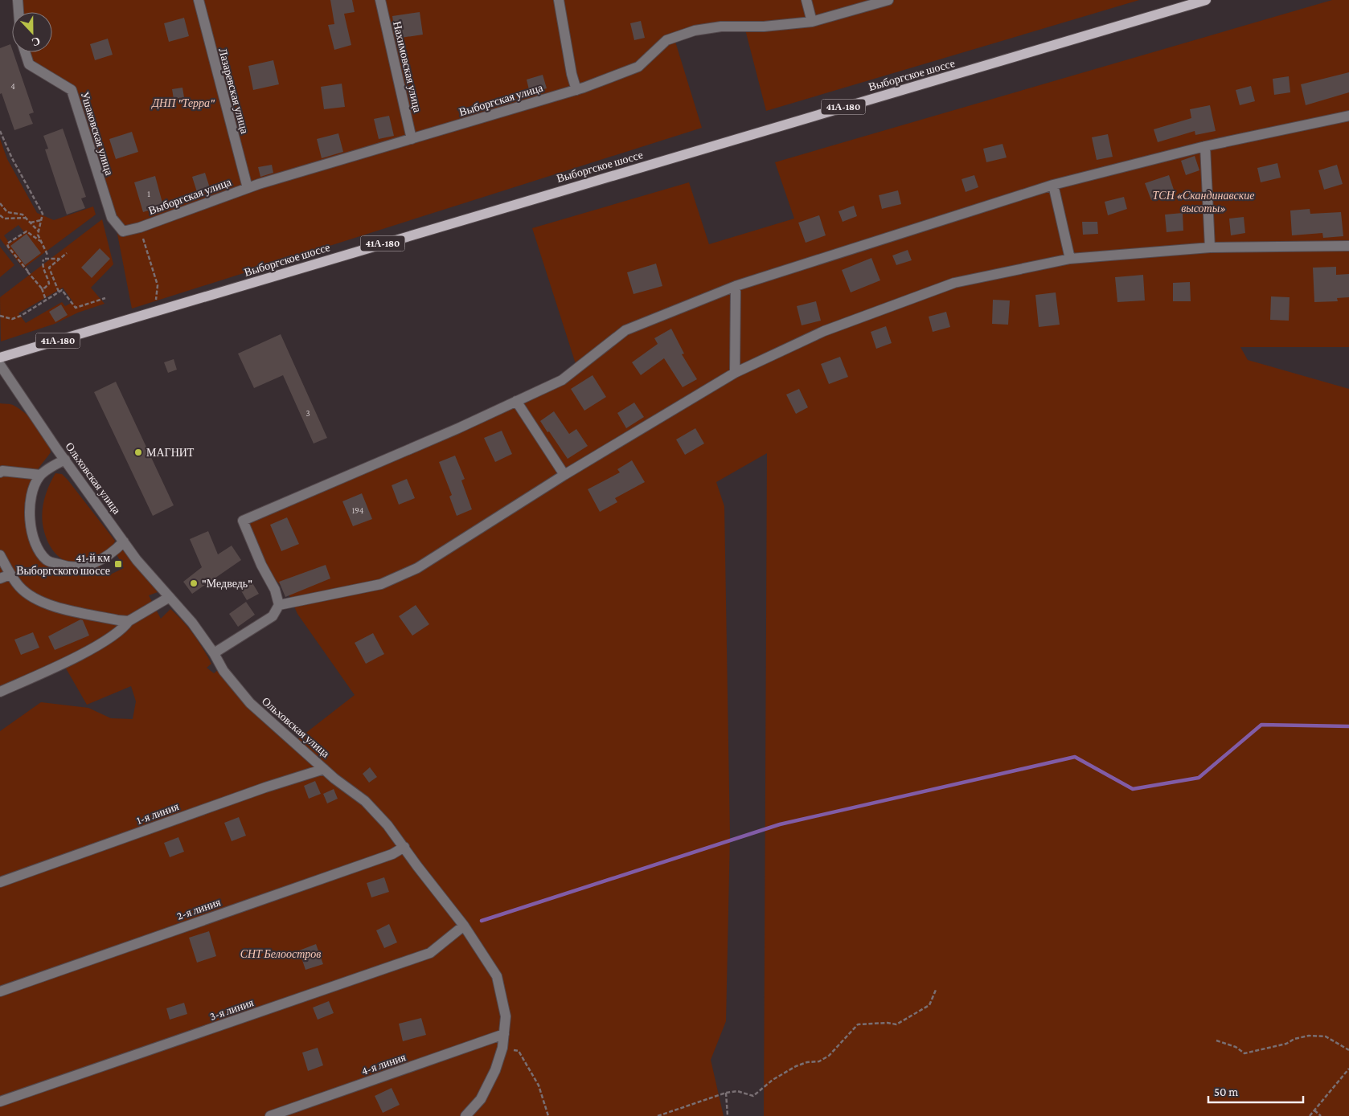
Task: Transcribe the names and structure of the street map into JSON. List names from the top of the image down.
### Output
{
  "streets": {
    "main road": ["Выборгское шоссе", "41А-180"],
    "street": [
      "Нахимовская улица",
      "Лазаревская улица",
      "Выборгская улица",
      "Ушаковская улица",
      "Ольховская улица",
      "1-я линия",
      "2-я линия",
      "3-я линия",
      "4-я линия"
    ]
  },
  "crossings": [
    ["Нахимовская улица", "Выборгская улица"],
    ["Лазаревская улица", "Выборгская улица"],
    ["Выборгская улица", "Ушаковская улица"],
    ["Ольховская улица", "1-я линия"],
    ["Ольховская улица", "2-я линия"],
    ["Ольховская улица", "3-я линия"],
    ["Ольховская улица", "4-я линия"]
  ],
  "parks": ["ДНП \"Терра\"", "ТСН «Скандинавские высоты»", "СНТ Белоостров"],
  "places": {
    "other": ["МАГНИТ", "\"Медведь\""],
    "transit": ["41-й км Выборгского шоссе"]
  },
  "house_numbers": [
    "4",
    "1",
    "3",
    "194"
  ],
  "scale_bar": "50 m",
  "north": "bottom"
}
